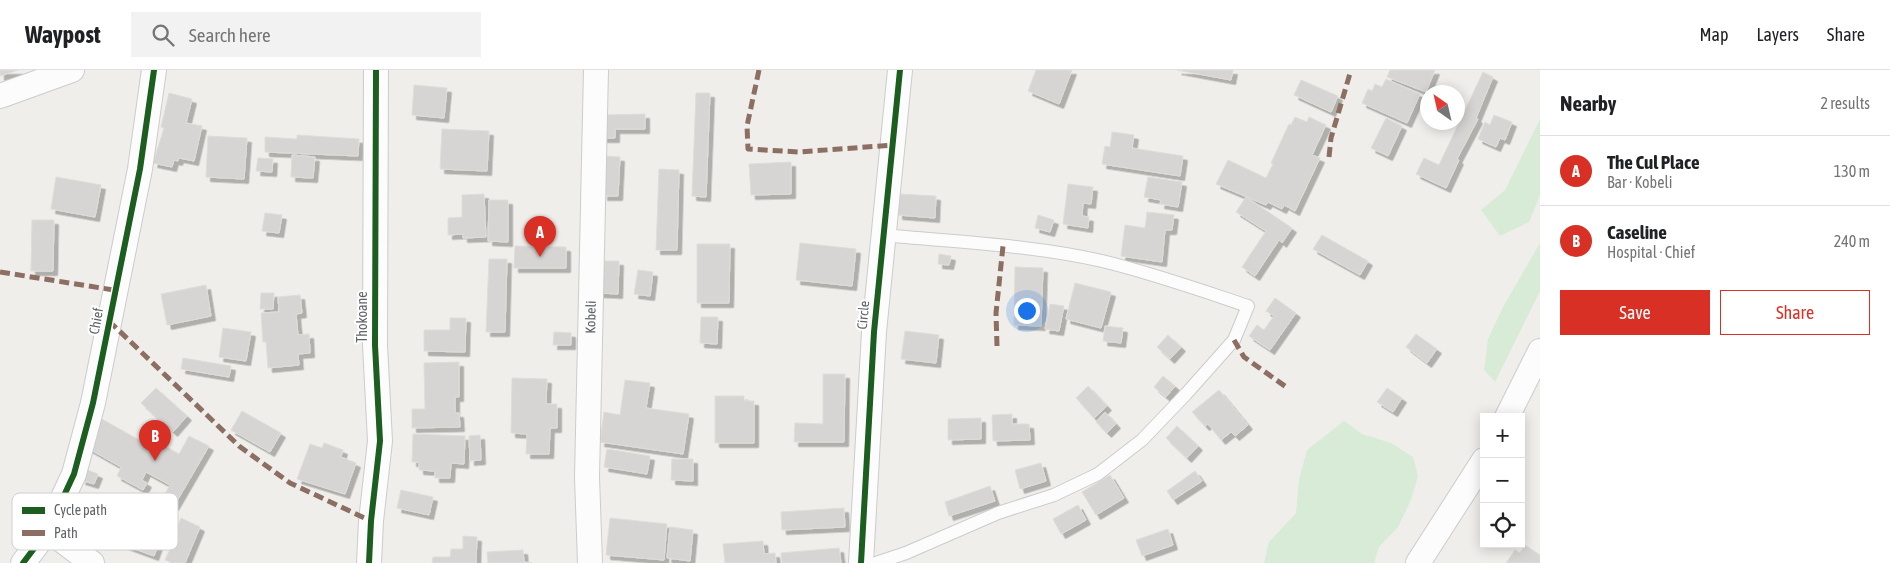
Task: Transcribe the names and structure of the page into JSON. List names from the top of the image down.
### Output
{
  "streets": {
    "street": [
      "Circle",
      "Thokoane",
      "Kobeli",
      "Chief"
    ]
  },
  "legend": ["Cycle path", "Path"],
  "north": "top left",
  "page": {
    "header": "Waypost",
    "search": "Search here",
    "nav": ["Map", "Layers", "Share"],
    "heading": ["Nearby", "2 results"],
    "list": [
      {
        "mark": "A",
        "name": "The Cul Place",
        "note": "Bar · Kobeli",
        "value": "130 m"
      },
      {
        "mark": "B",
        "name": "Caseline",
        "note": "Hospital · Chief",
        "value": "240 m"
      }
    ],
    "pins": ["A", "B"],
    "buttons": ["Save", "Share"],
    "map_buttons": ["+", "−"]
  }
}
